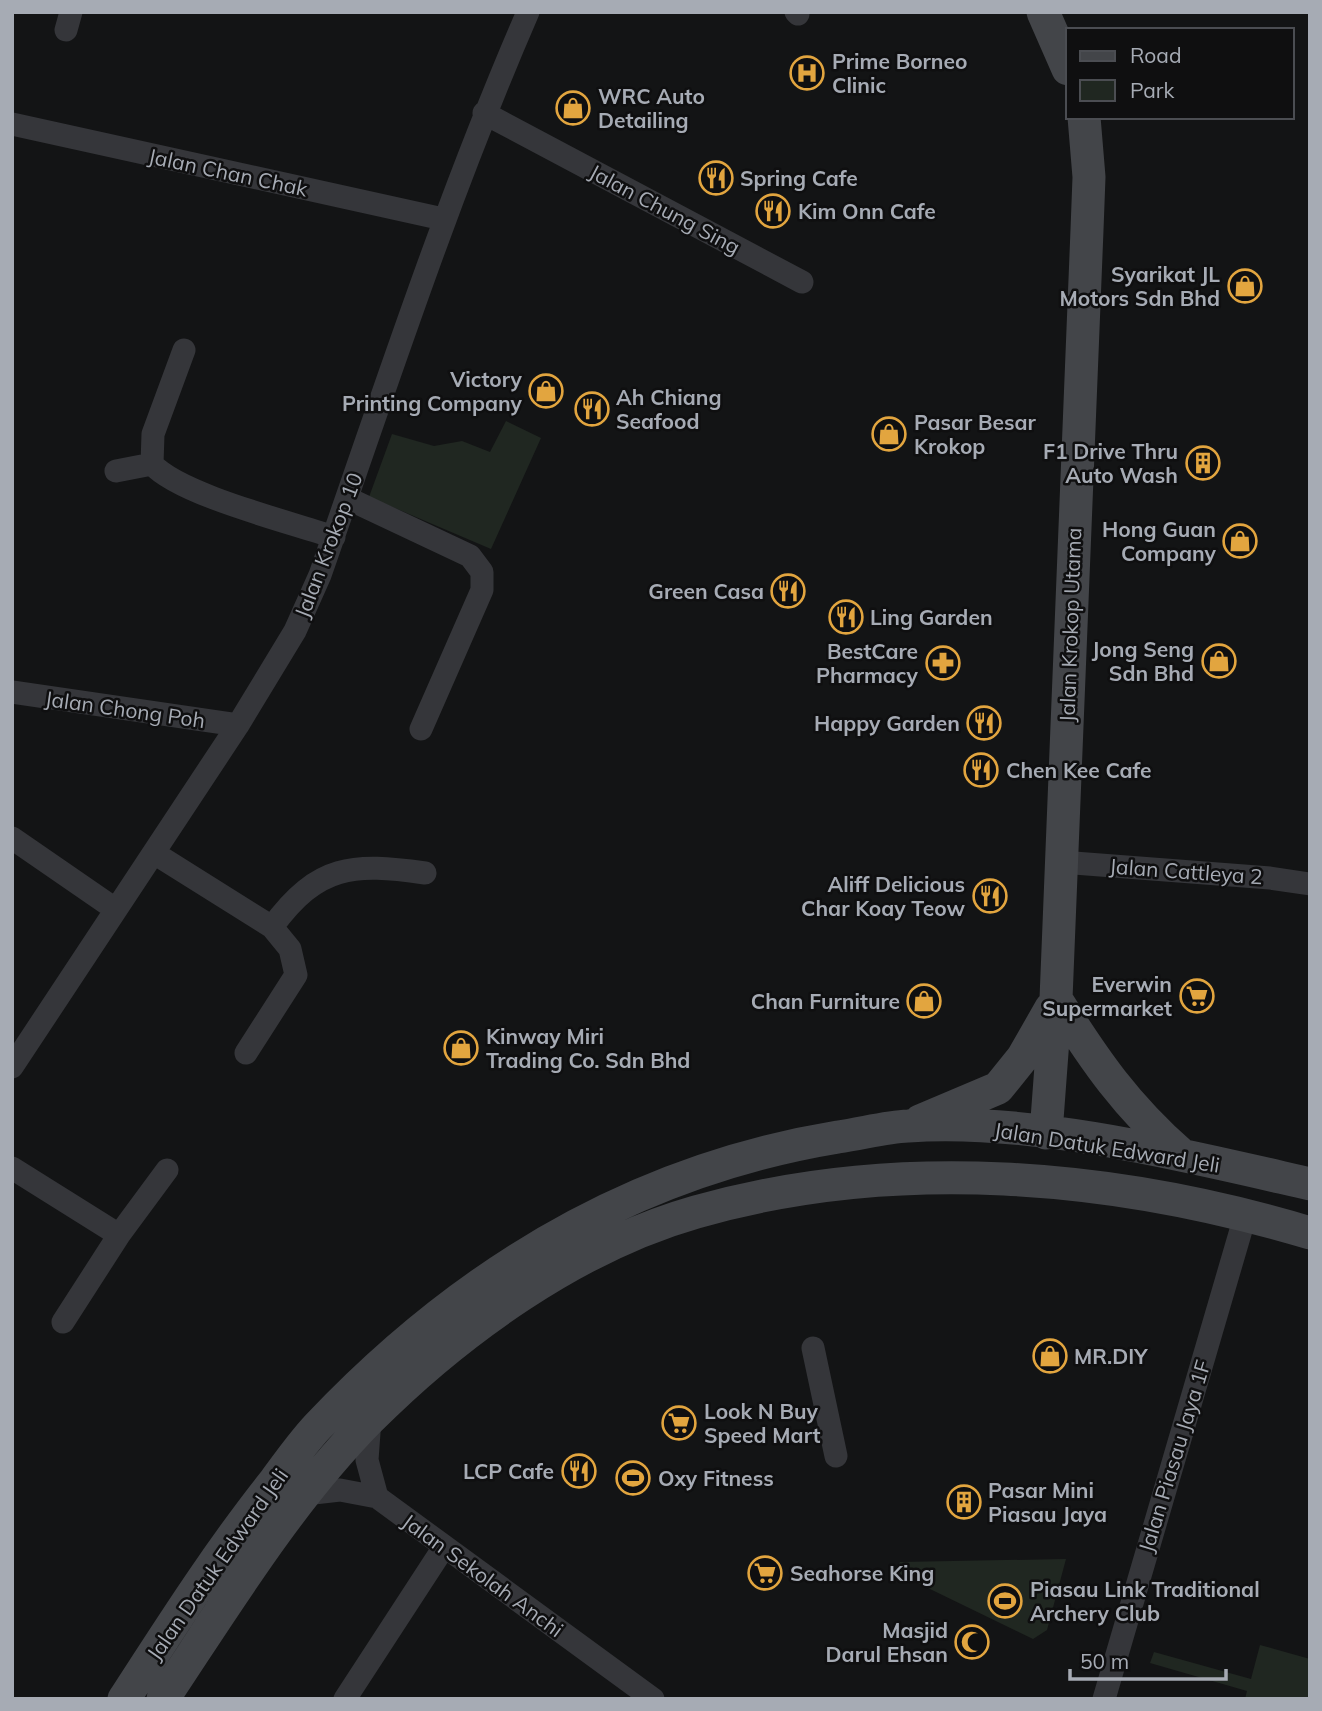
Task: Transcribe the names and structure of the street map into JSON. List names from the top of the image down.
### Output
{
  "streets": {
    "street": [
      "Jalan Chan Chak",
      "Jalan Chung Sing",
      "Jalan Krokop 10",
      "Jalan Krokop Utama",
      "Jalan Chong Poh",
      "Jalan Cattleya 2",
      "Jalan Datuk Edward Jeli",
      "Jalan Piasau Jaya 1F",
      "Jalan Sekolah Anchi"
    ]
  },
  "crossings": [
    ["Jalan Chan Chak", "Jalan Krokop 10"],
    ["Jalan Chung Sing", "Jalan Krokop 10"],
    ["Jalan Krokop 10", "Jalan Chong Poh"],
    ["Jalan Krokop Utama", "Jalan Cattleya 2"],
    ["Jalan Krokop Utama", "Jalan Datuk Edward Jeli"],
    ["Jalan Datuk Edward Jeli", "Jalan Piasau Jaya 1F"]
  ],
  "places": {
    "hospital": ["Prime Borneo Clinic"],
    "shop": [
      "WRC Auto Detailing",
      "Syarikat JL Motors Sdn Bhd",
      "Victory Printing Company",
      "Pasar Besar Krokop",
      "Hong Guan Company",
      "Jong Seng Sdn Bhd",
      "Chan Furniture",
      "Kinway Miri Trading Co. Sdn Bhd",
      "MR.DIY"
    ],
    "restaurant": [
      "Spring Cafe",
      "Kim Onn Cafe",
      "Ah Chiang Seafood",
      "Green Casa",
      "Ling Garden",
      "Happy Garden",
      "Chen Kee Cafe",
      "Aliff Delicious Char Koay Teow",
      "LCP Cafe"
    ],
    "building": ["F1 Drive Thru Auto Wash", "Pasar Mini Piasau Jaya"],
    "pharmacy": ["BestCare Pharmacy"],
    "supermarket": ["Everwin Supermarket", "Look N Buy Speed Mart", "Seahorse King"],
    "sports": ["Oxy Fitness", "Piasau Link Traditional Archery Club"],
    "mosque": ["Masjid Darul Ehsan"]
  },
  "legend": ["Road", "Park"],
  "scale_bar": "50 m"
}
